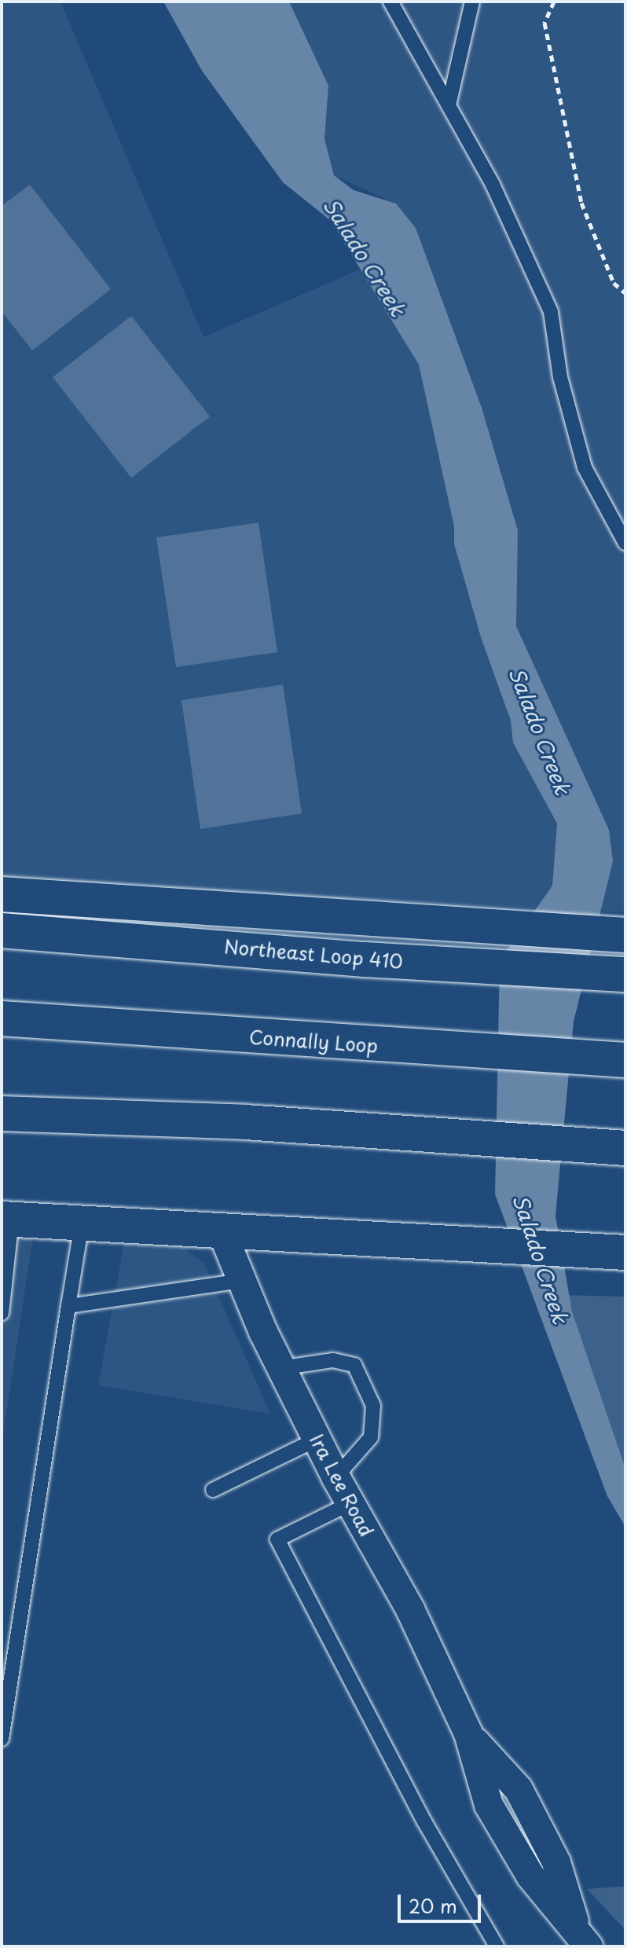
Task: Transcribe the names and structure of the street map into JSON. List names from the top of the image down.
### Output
{
  "streets": {
    "main road": ["Northeast Loop 410", "Connally Loop"],
    "street": ["Ira Lee Road"]
  },
  "water": ["Salado Creek"],
  "scale_bar": "20 m"
}
